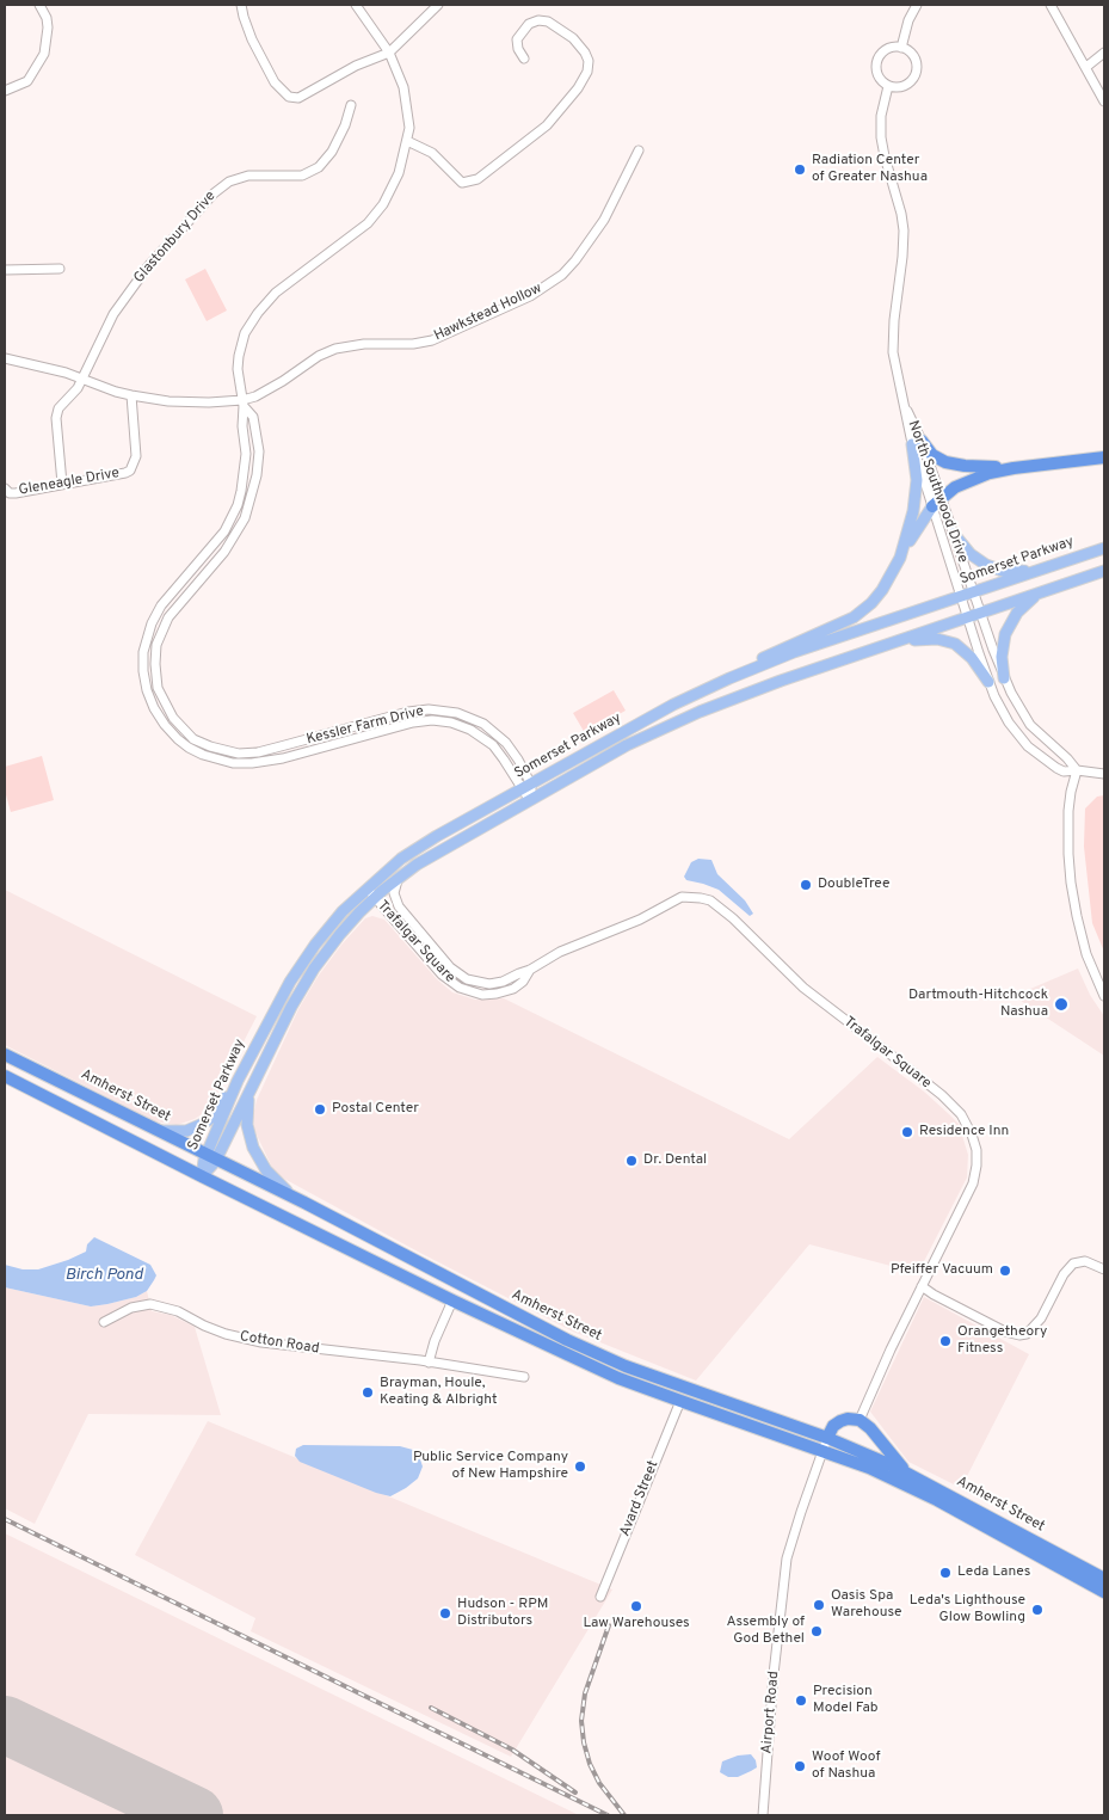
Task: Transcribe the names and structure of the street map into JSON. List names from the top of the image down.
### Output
{
  "streets": {
    "highway": ["Amherst Street"],
    "main road": ["Somerset Parkway"],
    "street": [
      "Glastonbury Drive",
      "Hawkstead Hollow",
      "Gleneagle Drive",
      "North Southwood Drive",
      "Kessler Farm Drive",
      "Trafalgar Square",
      "Cotton Road",
      "Avard Street",
      "Airport Road"
    ]
  },
  "crossings": [
    ["Glastonbury Drive", "Gleneagle Drive"],
    ["Hawkstead Hollow", "Kessler Farm Drive"],
    ["North Southwood Drive", "Somerset Parkway"],
    ["Somerset Parkway", "Kessler Farm Drive"],
    ["Somerset Parkway", "Trafalgar Square"],
    ["Somerset Parkway", "Amherst Street"],
    ["Amherst Street", "Avard Street"],
    ["Amherst Street", "Airport Road"]
  ],
  "water": ["Birch Pond"],
  "places": [
    "Radiation Center of Greater Nashua",
    "DoubleTree",
    "Dartmouth-Hitchcock Nashua",
    "Postal Center",
    "Residence Inn",
    "Dr. Dental",
    "Pfeiffer Vacuum",
    "Orangetheory Fitness",
    "Brayman, Houle, Keating & Albright",
    "Public Service Company of New Hampshire",
    "Leda Lanes",
    "Oasis Spa Warehouse",
    "Law Warehouses",
    "Leda's Lighthouse Glow Bowling",
    "Hudson - RPM Distributors",
    "Assembly of God Bethel",
    "Precision Model Fab",
    "Woof Woof of Nashua"
  ]
}
